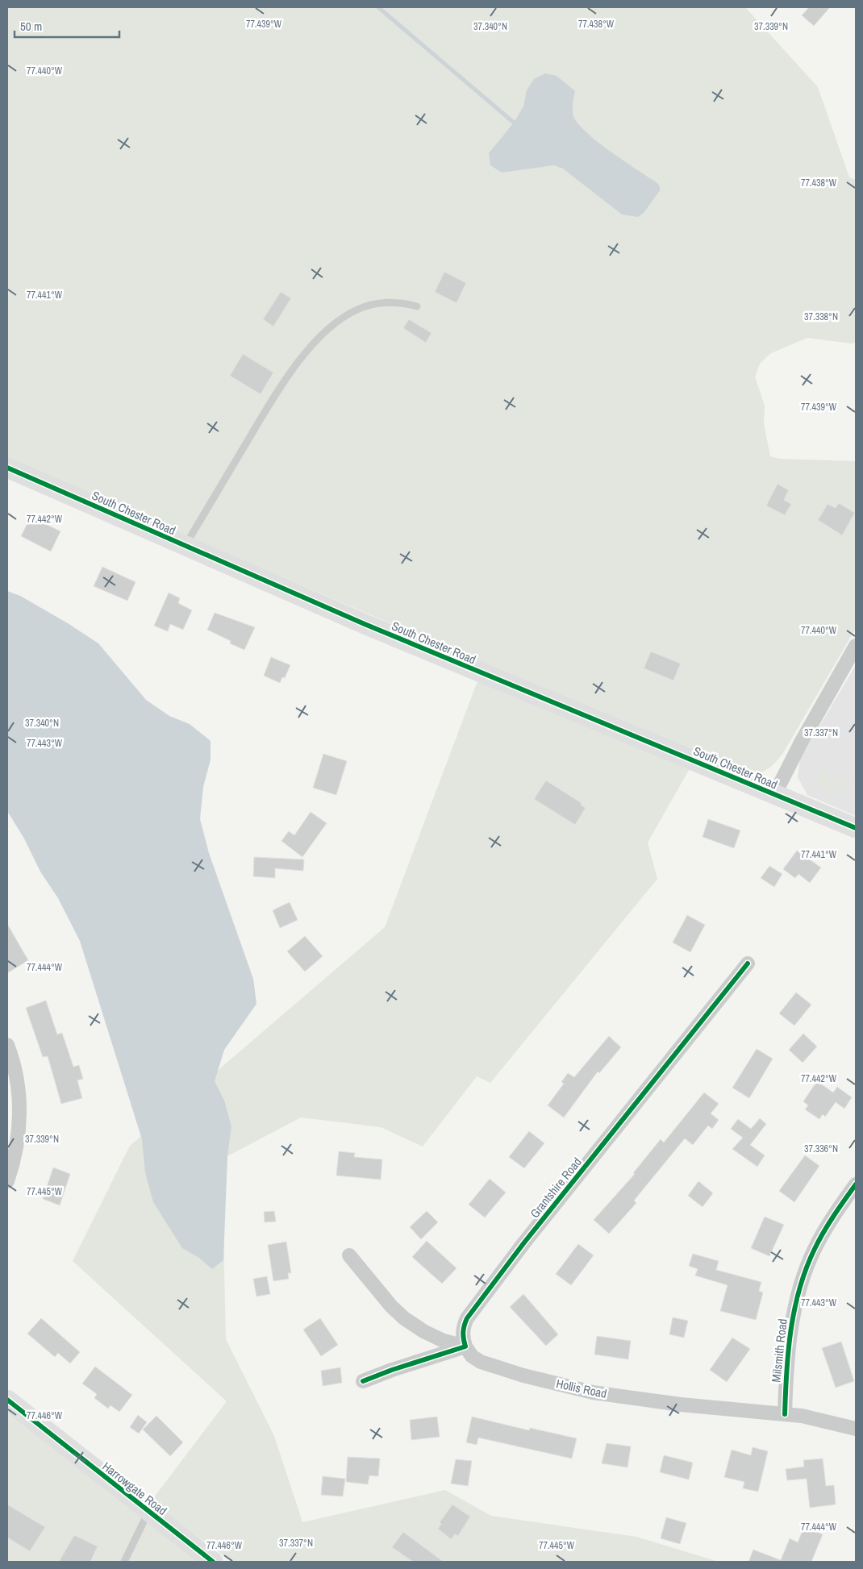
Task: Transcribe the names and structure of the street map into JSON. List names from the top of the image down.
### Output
{
  "streets": {
    "street": [
      "South Chester Road",
      "Grantshire Road",
      "Milsmith Road",
      "Hollis Road",
      "Harrowgate Road"
    ]
  },
  "crossings": [
    ["Grantshire Road", "Hollis Road"],
    ["Milsmith Road", "Hollis Road"]
  ],
  "scale_bar": "50 m",
  "coordinates": [
    "77.439°W",
    "77.438°W",
    "37.340°N",
    "37.339°N",
    "77.440°W",
    "77.441°W",
    "37.338°N",
    "77.442°W",
    "37.337°N",
    "77.443°W",
    "77.444°W",
    "37.336°N",
    "77.445°W",
    "77.446°W"
  ]
}
